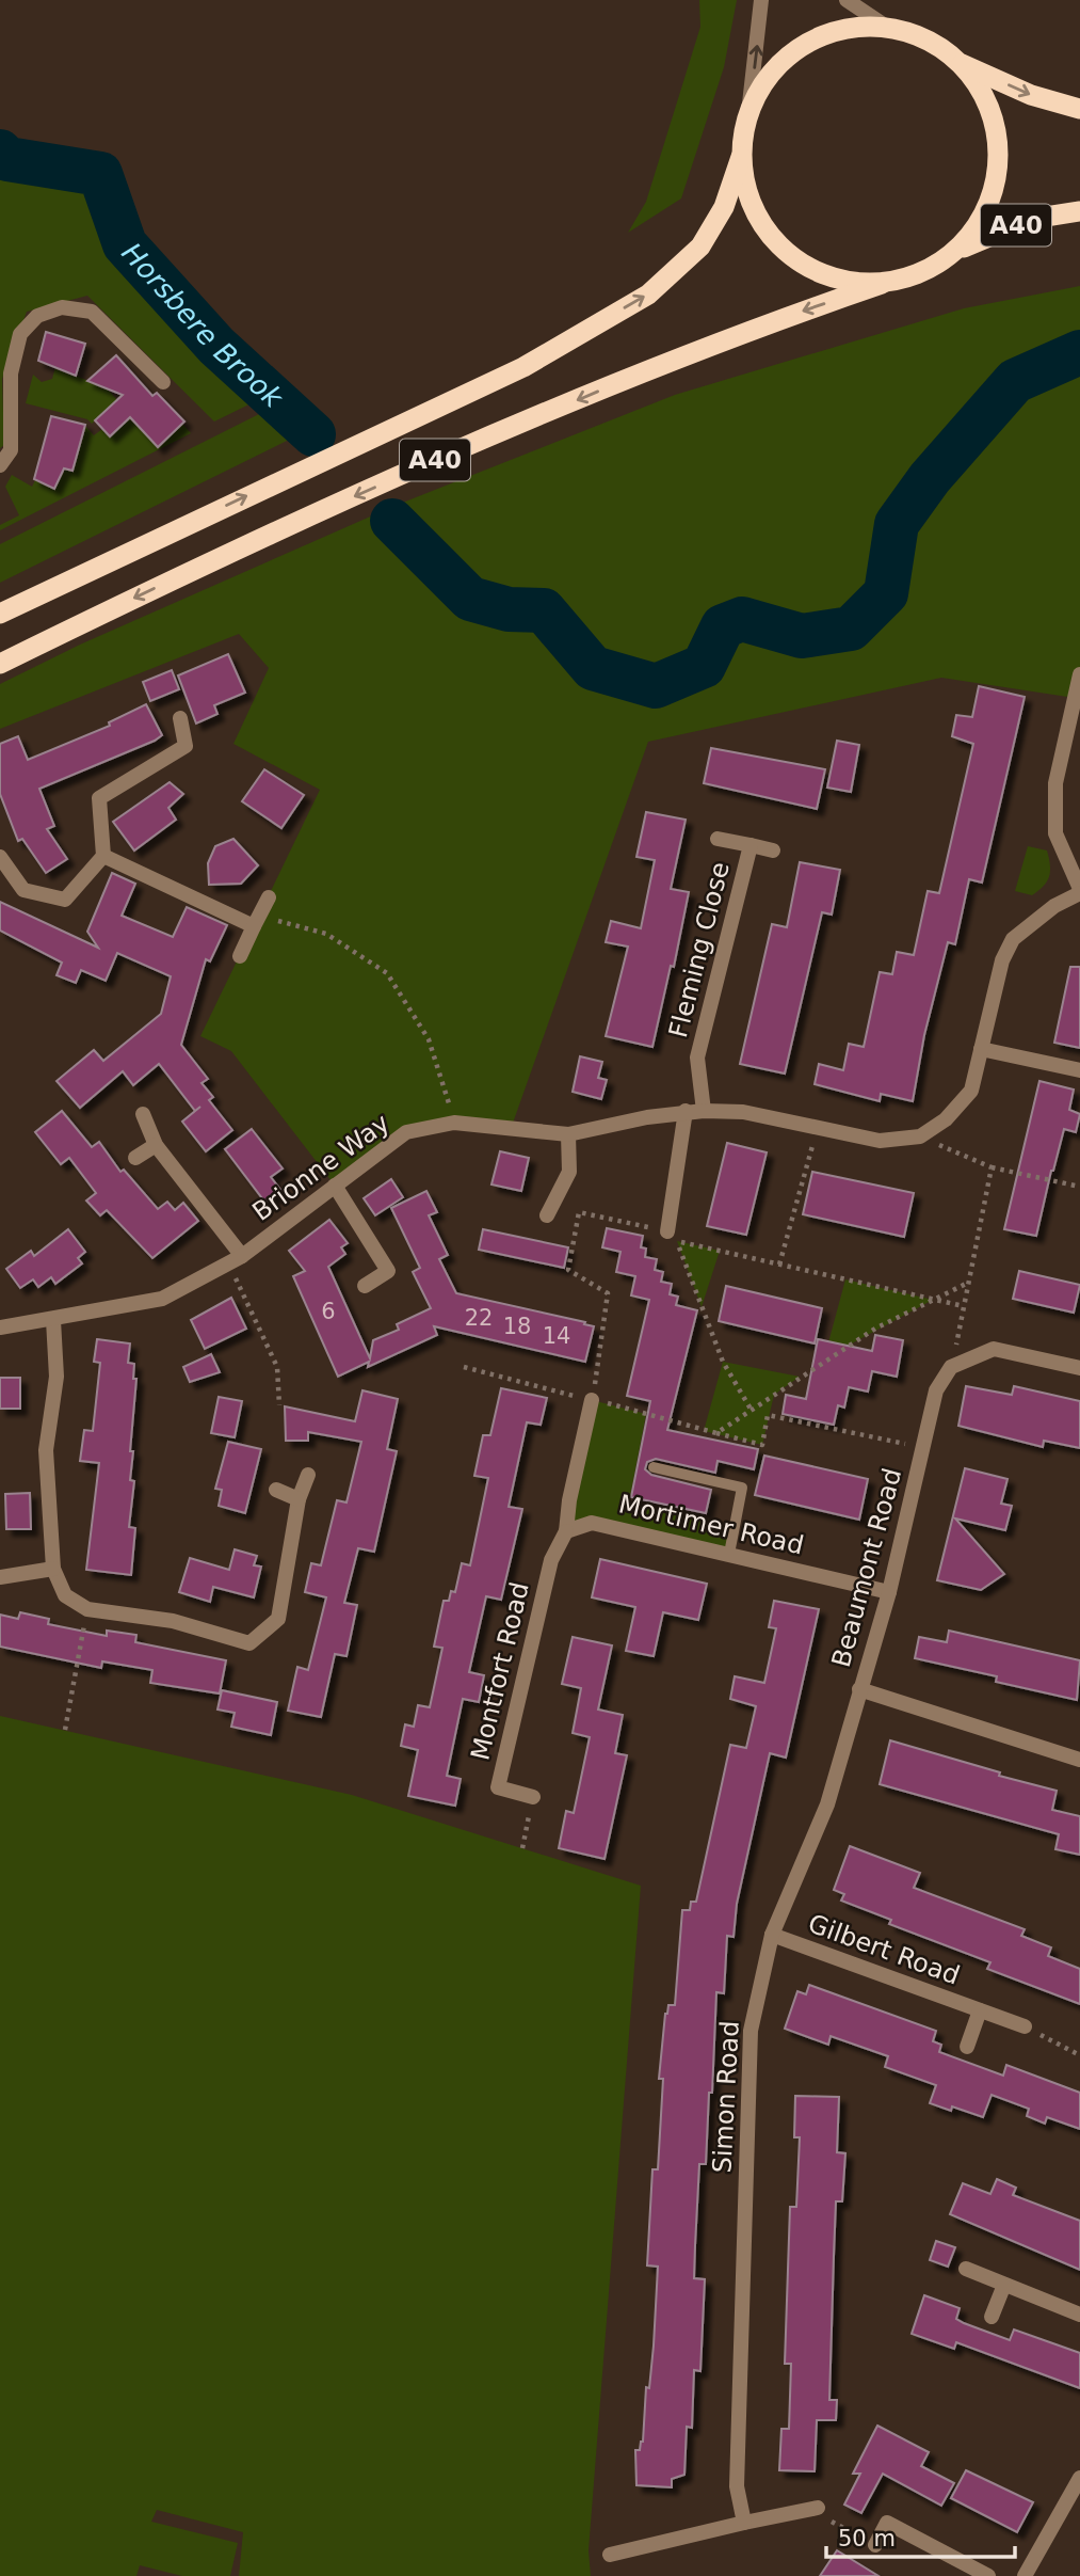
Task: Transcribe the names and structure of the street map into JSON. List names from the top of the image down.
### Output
{
  "streets": {
    "highway": ["A40"],
    "street": [
      "Fleming Close",
      "Brionne Way",
      "Mortimer Road",
      "Beaumont Road",
      "Montfort Road",
      "Gilbert Road",
      "Simon Road"
    ]
  },
  "crossings": [
    ["Fleming Close", "Brionne Way"],
    ["Mortimer Road", "Beaumont Road"],
    ["Mortimer Road", "Montfort Road"],
    ["Beaumont Road", "Simon Road"],
    ["Gilbert Road", "Simon Road"]
  ],
  "water": ["Horsbere Brook"],
  "house_numbers": [
    "6",
    "22",
    "18",
    "14"
  ],
  "scale_bar": "50 m"
}
